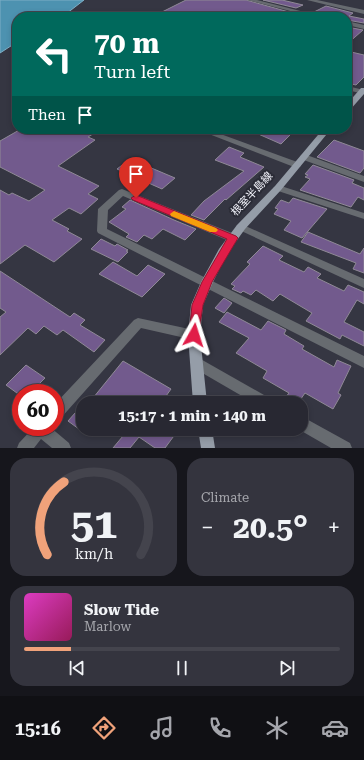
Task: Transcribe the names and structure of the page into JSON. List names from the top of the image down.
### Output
{
  "streets": {
    "main road": ["根室半島線"]
  },
  "page": {
    "turn": ["70 m", "Turn left"],
    "then": "Then",
    "limit": "60",
    "trip": "15:17 · 1 min · 140 m",
    "tile": "Climate",
    "heat": ["−", "20.5°", "+"],
    "song": ["Slow Tide", "Marlow"],
    "tabs": "15:16",
    "gauge": ["51", "km/h"]
  }
}
